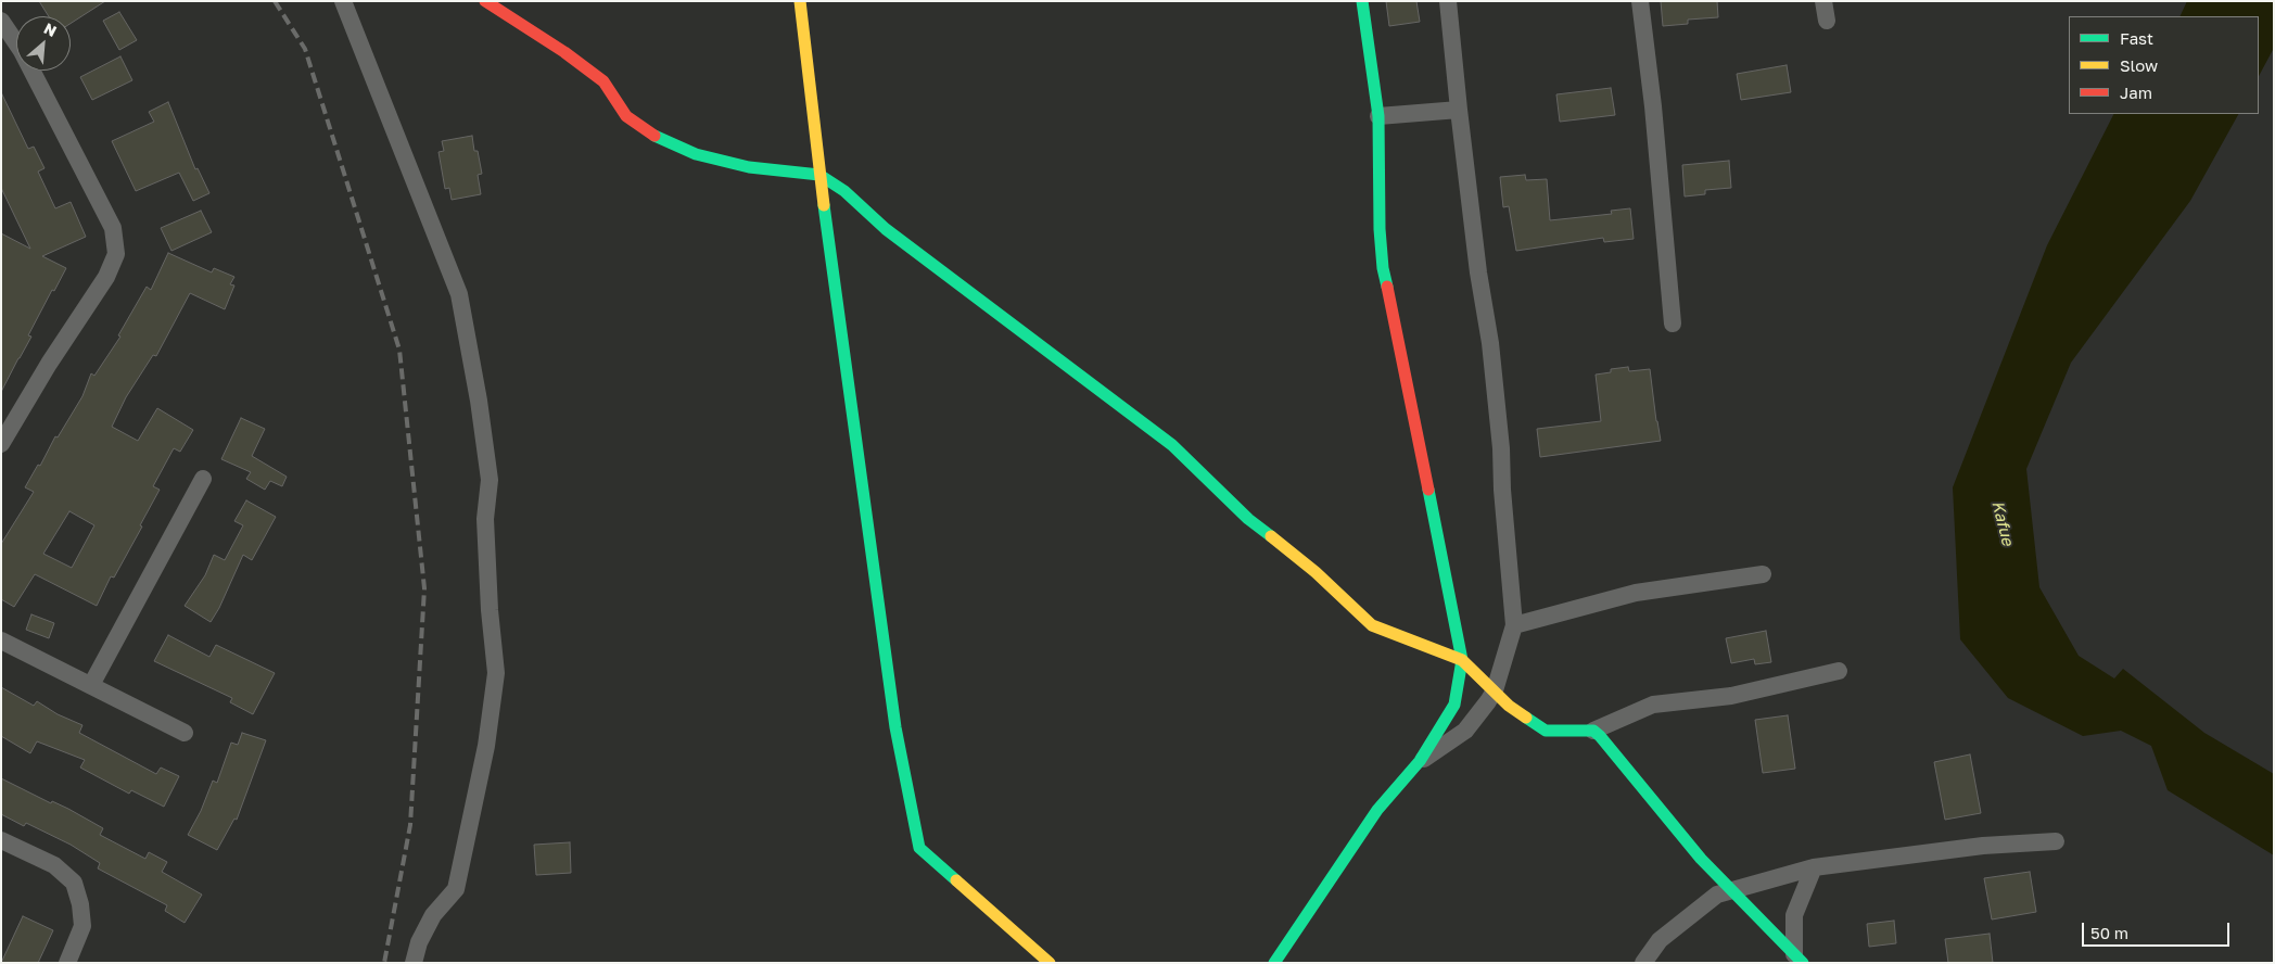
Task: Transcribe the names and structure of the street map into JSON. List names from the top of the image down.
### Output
{
  "water": ["Kafue"],
  "legend": ["Fast", "Slow", "Jam"],
  "scale_bar": "50 m",
  "north": "top right"
}
